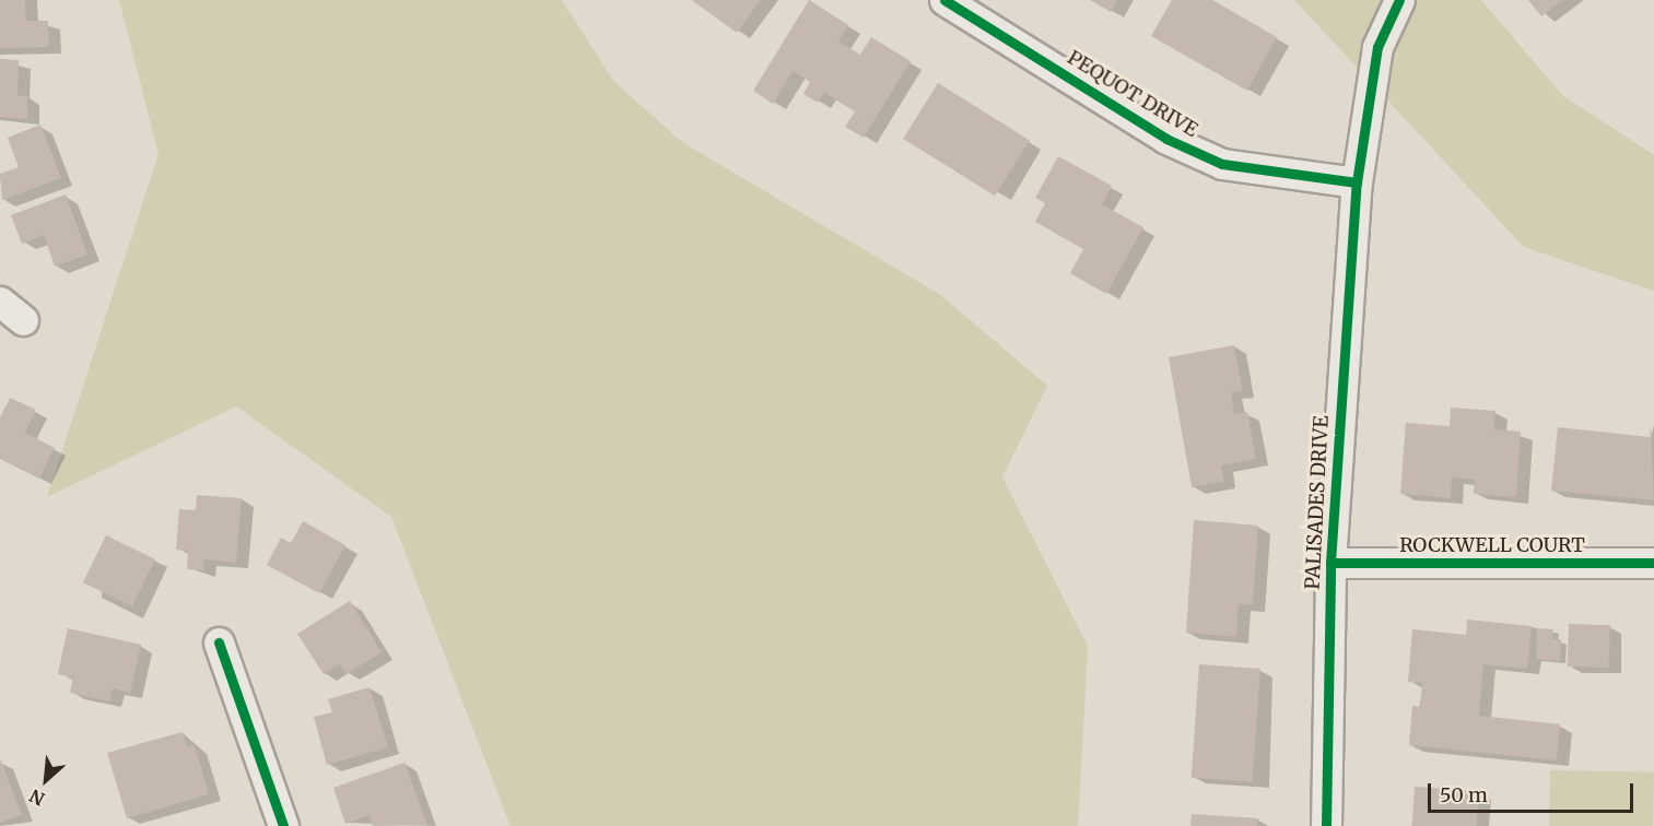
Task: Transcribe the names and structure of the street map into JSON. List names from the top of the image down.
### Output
{
  "streets": {
    "street": ["PEQUOT DRIVE", "PALISADES DRIVE", "ROCKWELL COURT"]
  },
  "crossings": [
    ["PEQUOT DRIVE", "PALISADES DRIVE"],
    ["PALISADES DRIVE", "ROCKWELL COURT"]
  ],
  "scale_bar": "50 m",
  "north": "bottom left"
}
